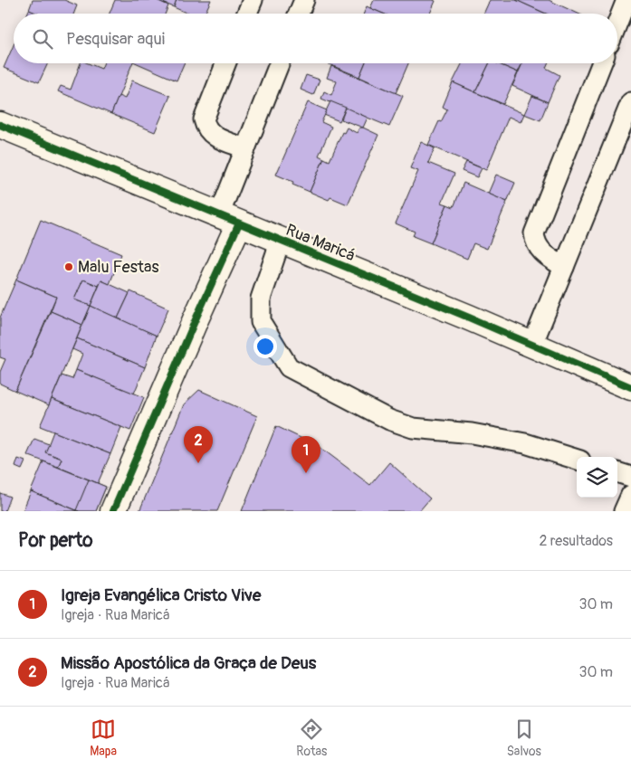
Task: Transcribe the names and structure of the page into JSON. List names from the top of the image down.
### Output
{
  "streets": {
    "street": ["Rua Maricá"]
  },
  "places": ["Malu Festas"],
  "page": {
    "search": "Pesquisar aqui",
    "pins": ["2", "1"],
    "heading": ["Por perto", "2 resultados"],
    "list": [
      {
        "mark": "1",
        "name": "Igreja Evangélica Cristo Vive",
        "note": "Igreja · Rua Maricá",
        "value": "30 m"
      },
      {
        "mark": "2",
        "name": "Missão Apostólica da Graça de Deus",
        "note": "Igreja · Rua Maricá",
        "value": "30 m"
      }
    ],
    "nav": ["Mapa", "Rotas", "Salvos"]
  }
}
